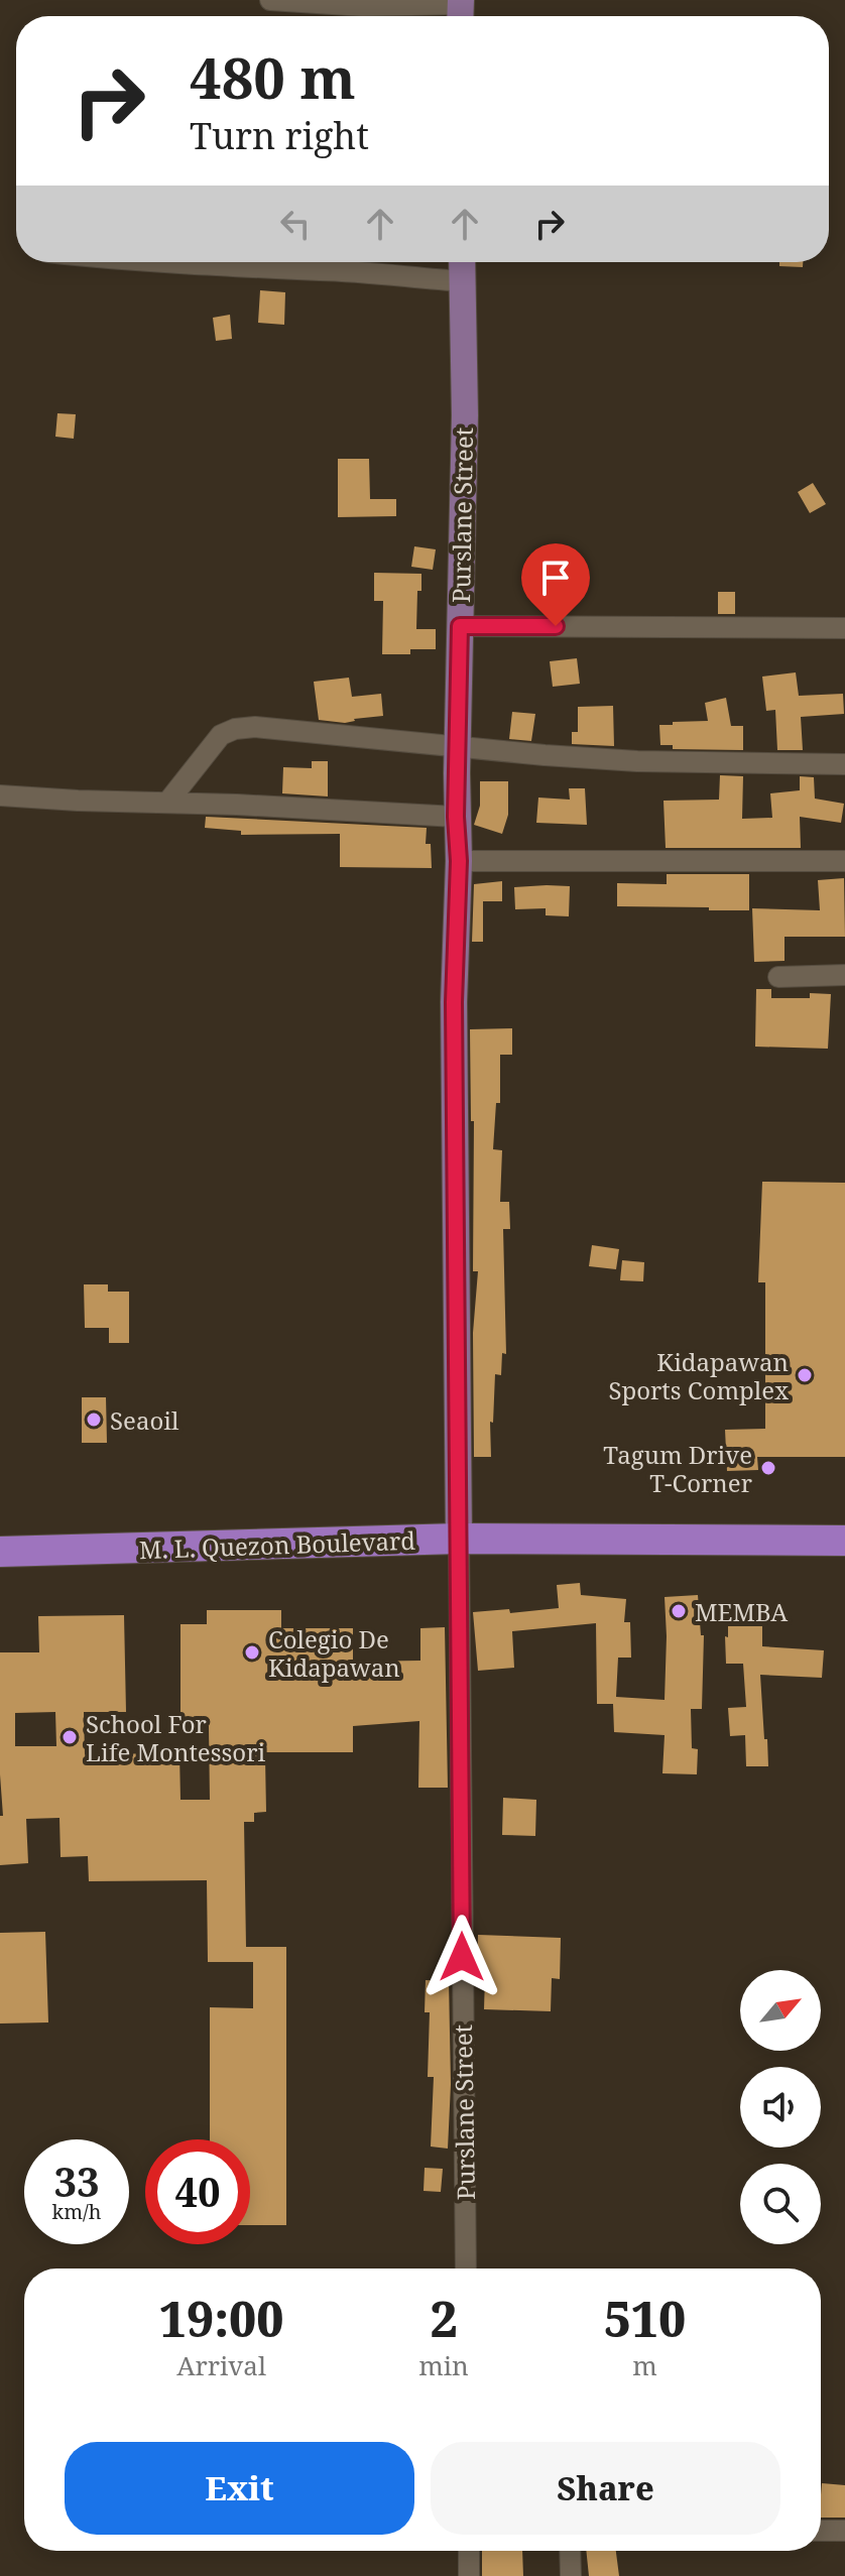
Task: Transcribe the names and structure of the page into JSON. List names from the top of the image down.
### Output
{
  "streets": {
    "highway": ["M. L. Quezon Boulevard"],
    "main road": ["Purslane Street"]
  },
  "crossings": [
    ["Purslane Street", "M. L. Quezon Boulevard"]
  ],
  "places": [
    "Kidapawan Sports Complex",
    "Seaoil",
    "Tagum Drive T-Corner",
    "MEMBA",
    "Colegio De Kidapawan",
    "School For Life Montessori"
  ],
  "north": "top right",
  "page": {
    "turn": ["480 m", "Turn right"],
    "speed": "33 km/h",
    "limit": "40",
    "eta": [
      "19:00",
      "Arrival",
      "2",
      "min",
      "510",
      "m"
    ],
    "buttons": ["Exit", "Share"]
  }
}
